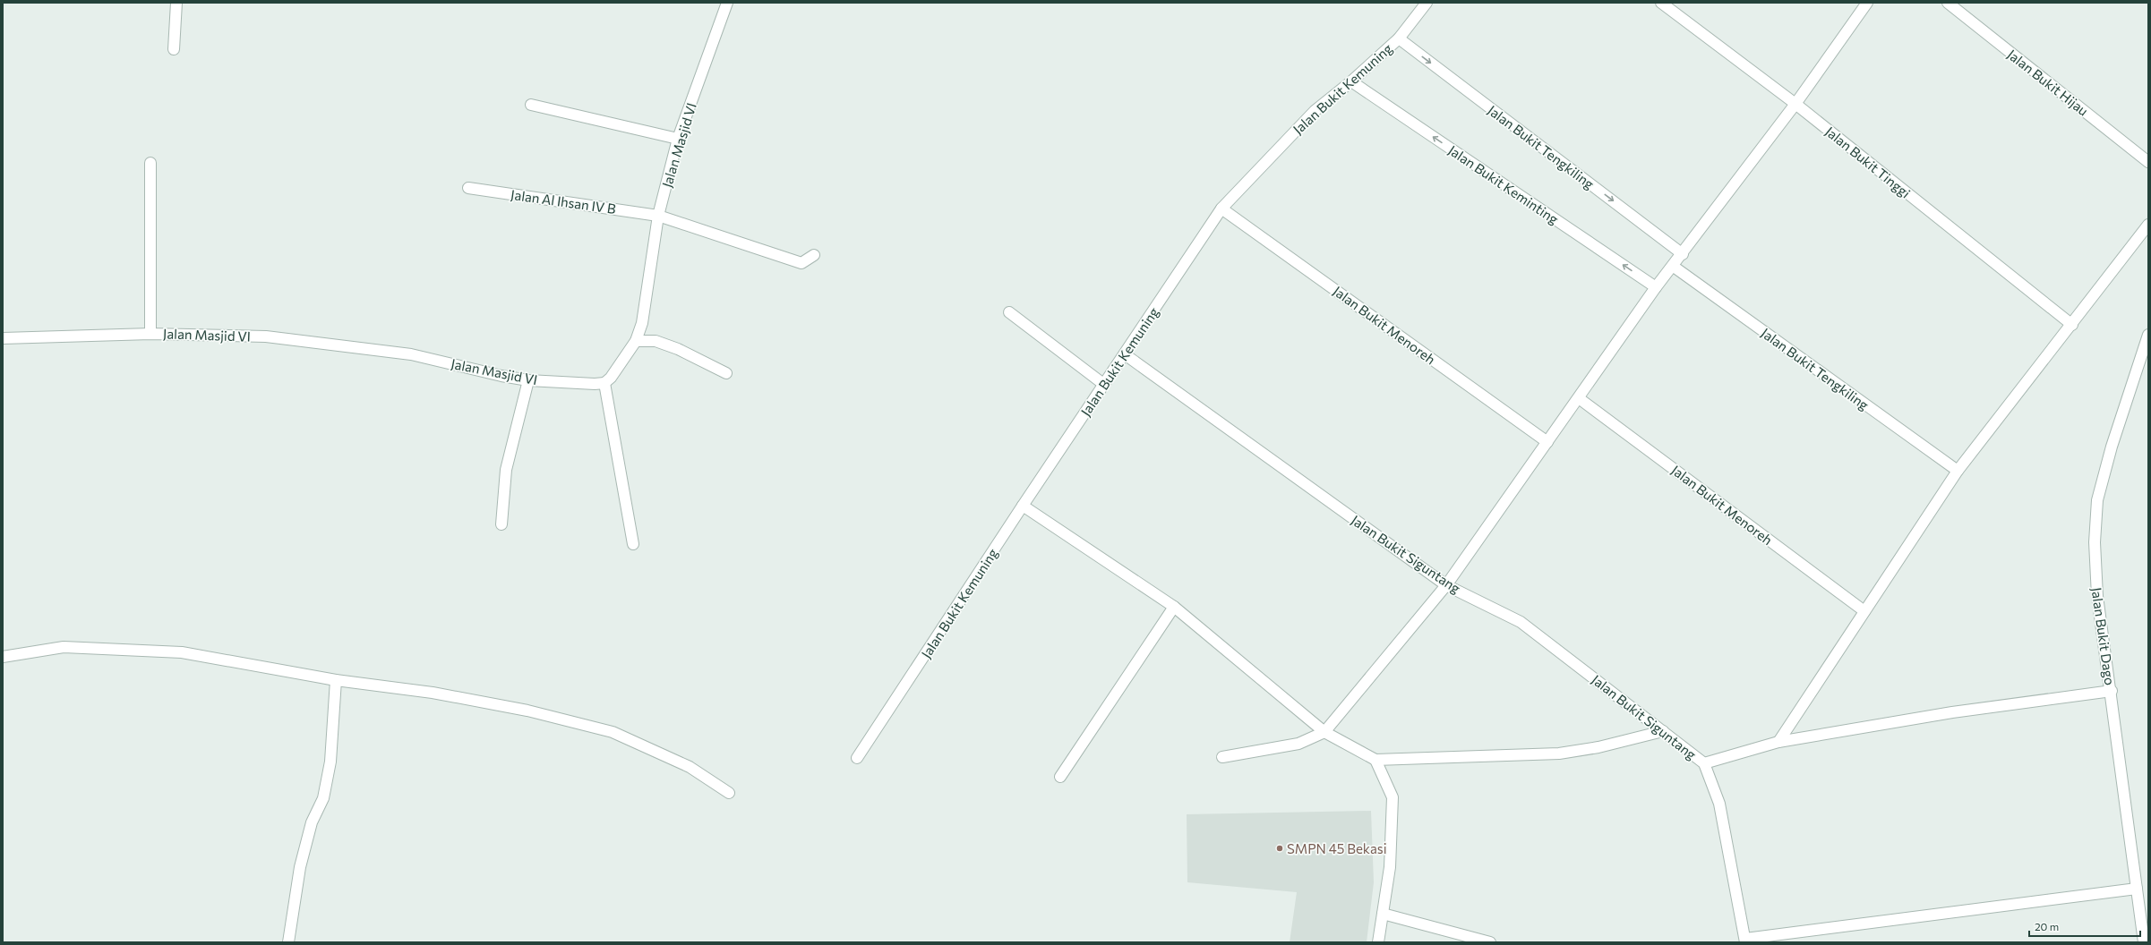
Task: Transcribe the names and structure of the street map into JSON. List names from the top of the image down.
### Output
{
  "streets": {
    "street": [
      "Jalan Bukit Hijau",
      "Jalan Bukit Kemuning",
      "Jalan Masjid VI",
      "Jalan Bukit Tengkiling",
      "Jalan Bukit Tinggi",
      "Jalan Bukit Keminting",
      "Jalan Al Ihsan IV B",
      "Jalan Bukit Menoreh",
      "Jalan Bukit Siguntang",
      "Jalan Bukit Dago"
    ]
  },
  "crossings": [
    ["Jalan Bukit Kemuning", "Jalan Bukit Tengkiling"],
    ["Jalan Bukit Kemuning", "Jalan Bukit Keminting"],
    ["Jalan Bukit Kemuning", "Jalan Bukit Menoreh"],
    ["Jalan Bukit Kemuning", "Jalan Bukit Siguntang"],
    ["Jalan Masjid VI", "Jalan Al Ihsan IV B"]
  ],
  "one_way": ["Jalan Bukit Tengkiling", "Jalan Bukit Keminting"],
  "places": ["SMPN 45 Bekasi"],
  "scale_bar": "20 m"
}
